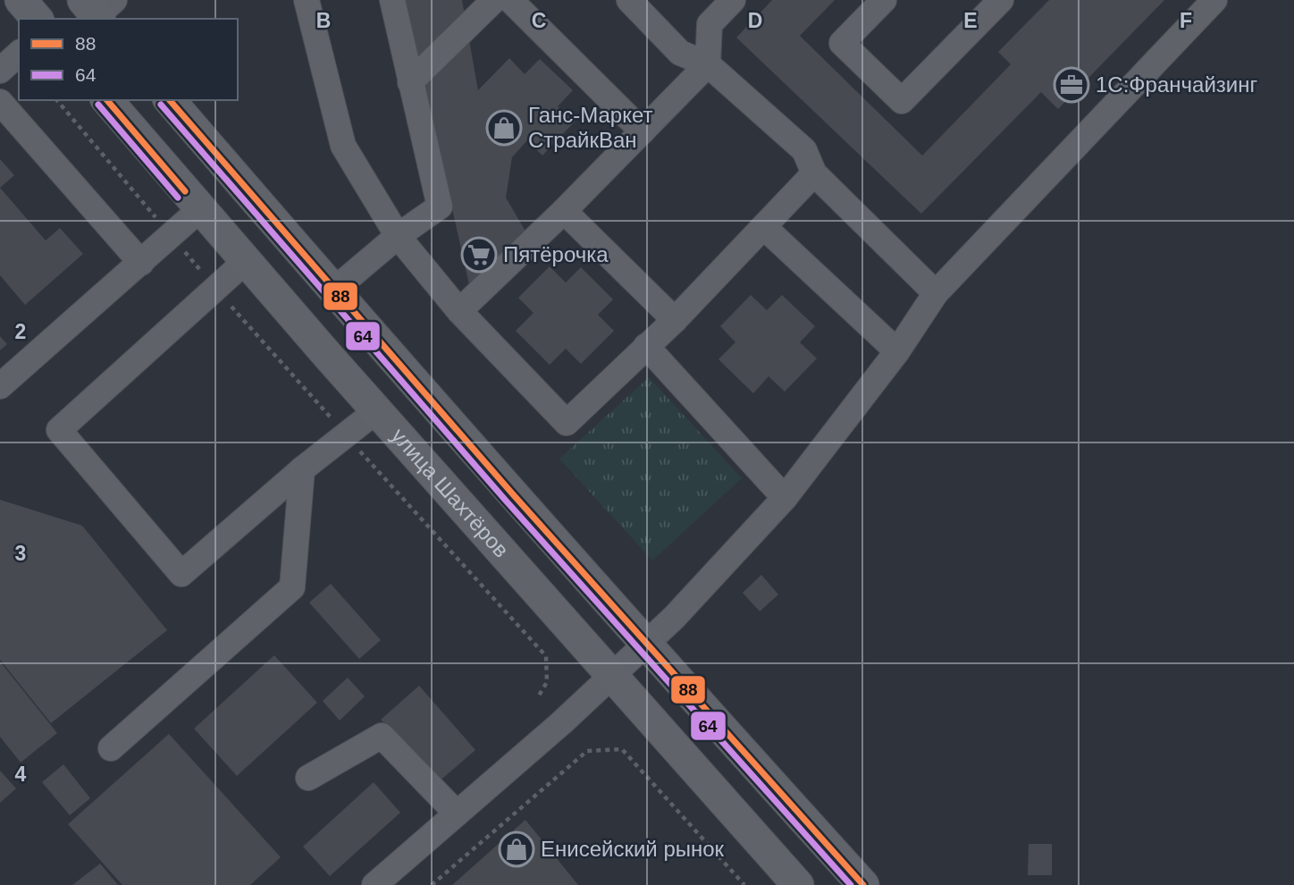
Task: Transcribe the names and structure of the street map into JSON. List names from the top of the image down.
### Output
{
  "streets": {
    "main road": ["улица Шахтёров"]
  },
  "places": {
    "office": ["1С:Франчайзинг"],
    "shop": ["Ганс-Маркет СтрайкВан", "Енисейский рынок"],
    "supermarket": ["Пятёрочка"]
  },
  "lines": ["transit line 88", "transit line 64"],
  "legend": ["88", "64"],
  "grid": {
    "columns": [
      "B",
      "C",
      "D",
      "E",
      "F"
    ],
    "rows": ["2", "3", "4"]
  }
}
